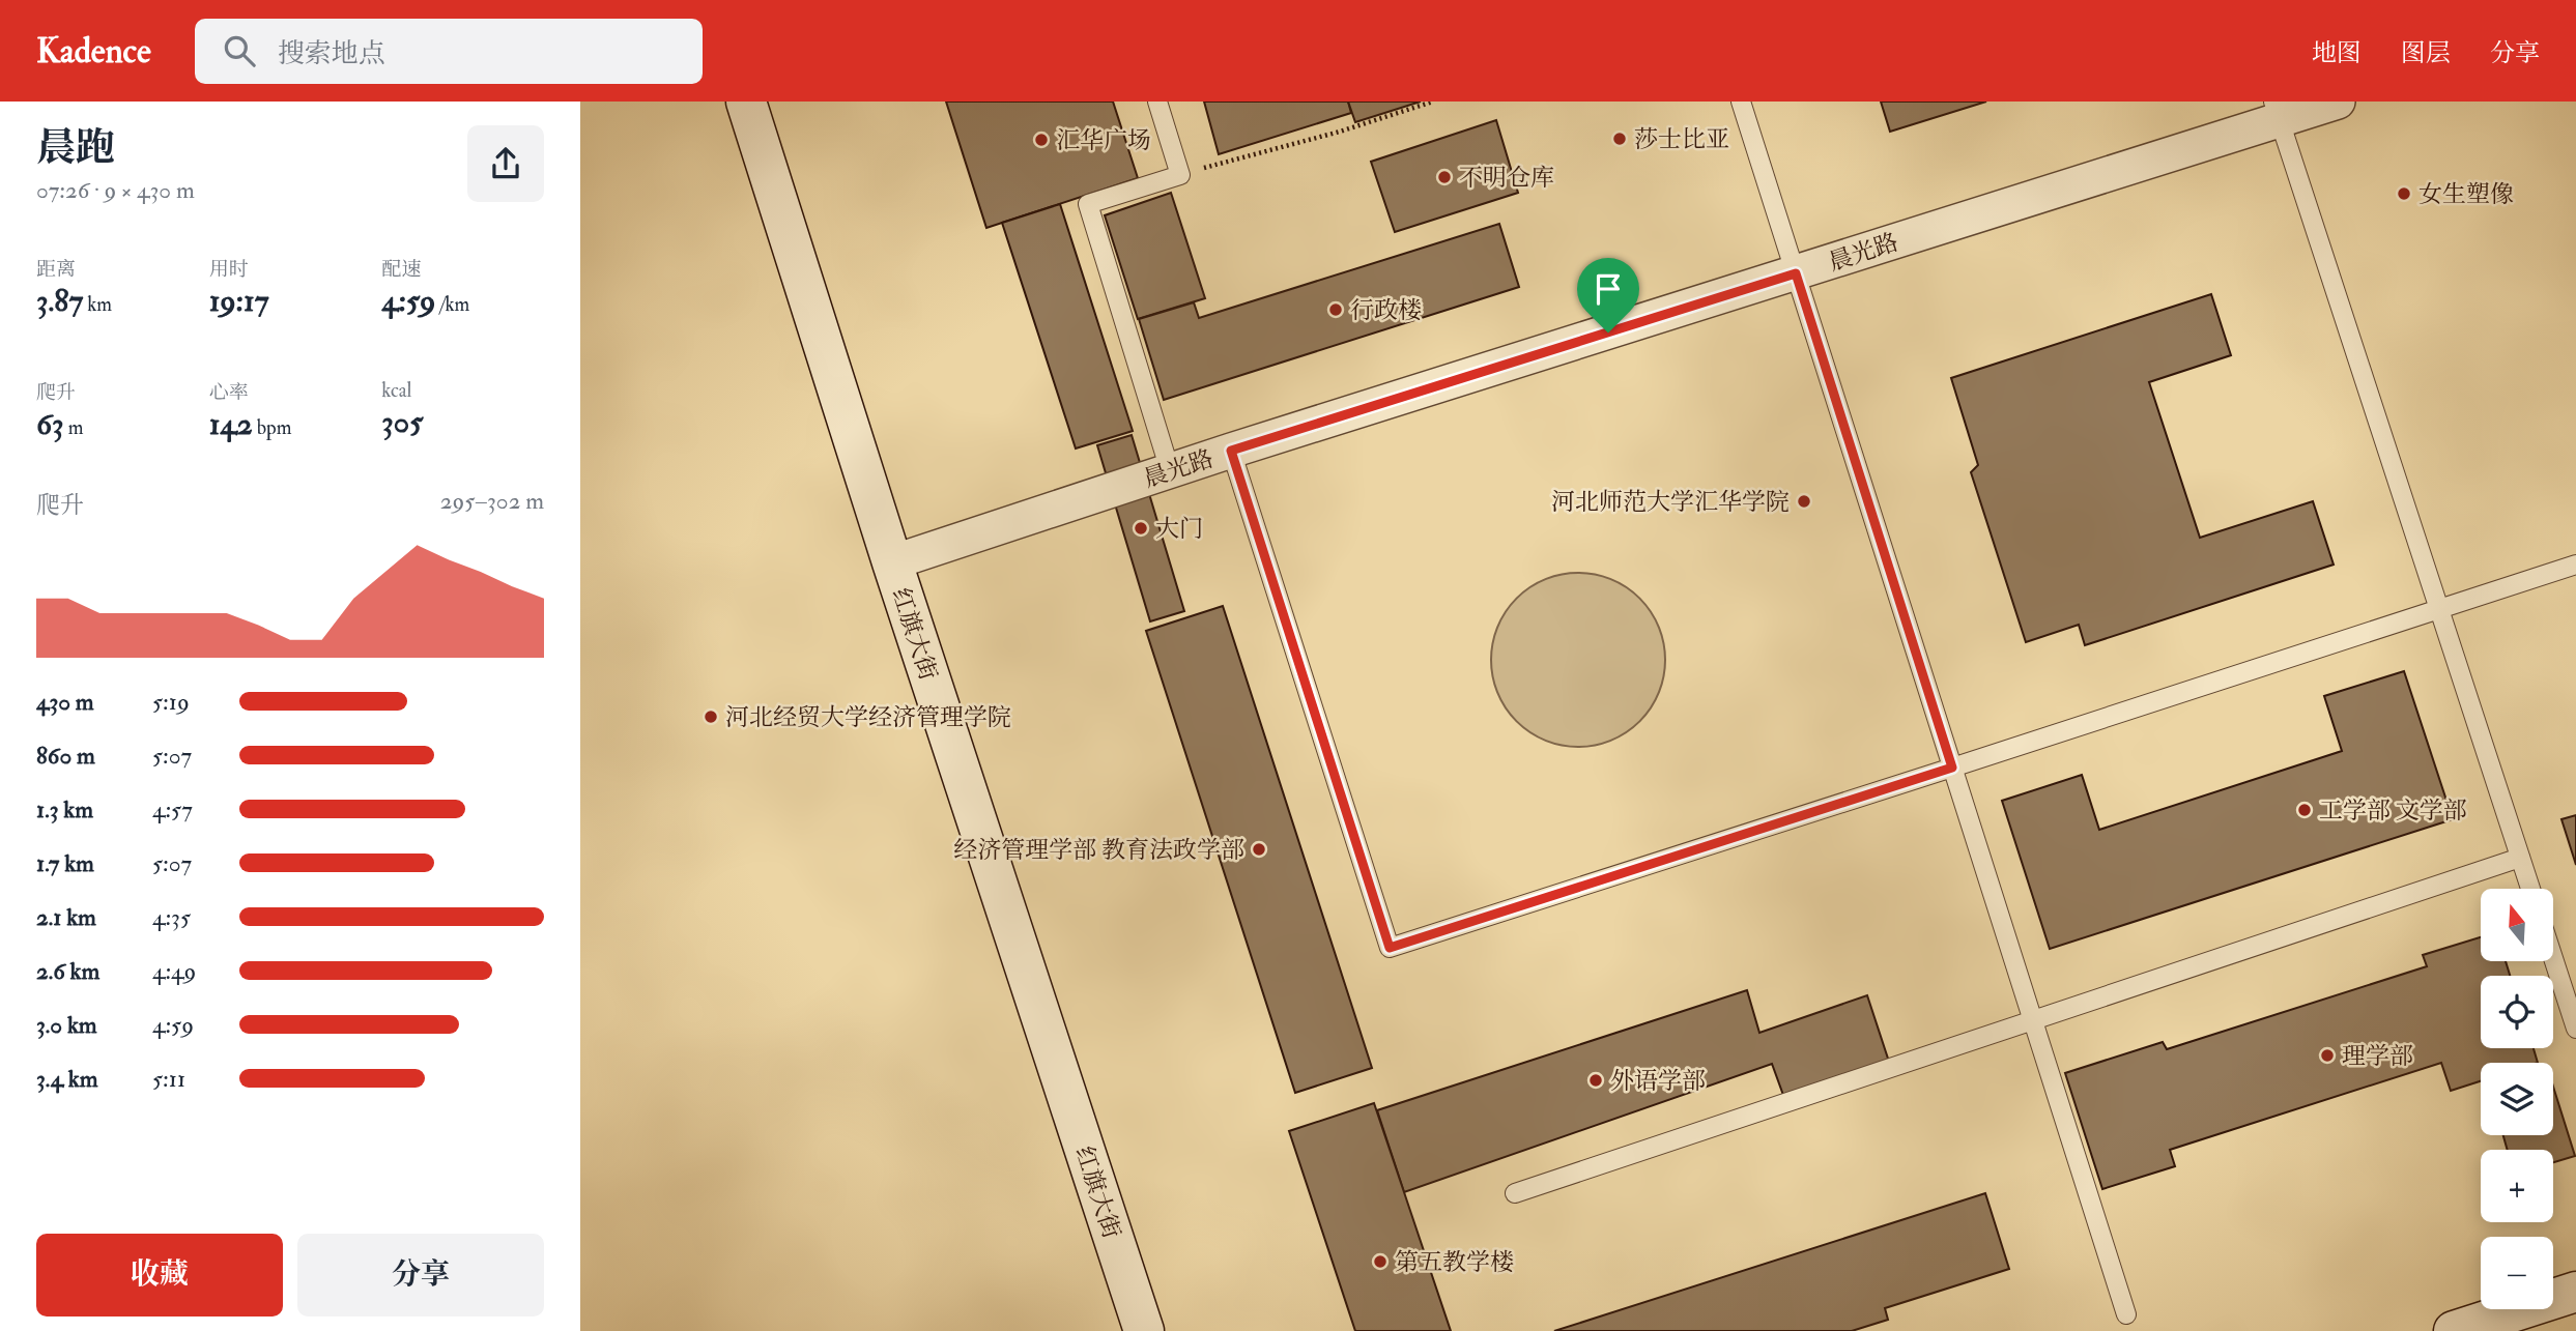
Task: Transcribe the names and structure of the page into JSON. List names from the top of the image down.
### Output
{
  "streets": {
    "main road": ["红旗大街"],
    "street": ["晨光路"]
  },
  "crossings": [
    ["晨光路", "红旗大街"]
  ],
  "places": [
    "莎士比亚",
    "汇华广场",
    "不明仓库",
    "女生塑像",
    "行政楼",
    "河北师范大学汇华学院",
    "大门",
    "河北经贸大学经济管理学院",
    "工学部 文学部",
    "经济管理学部 教育法政学部",
    "理学部",
    "外语学部",
    "第五教学楼"
  ],
  "north": "top",
  "page": {
    "header": "Kadence",
    "search": "搜索地点",
    "nav": ["地图", "图层", "分享"],
    "heading": ["晨跑", "07:26 · 9 × 430 m"],
    "stats": [
      ["距离", "3.87 km"],
      ["用时", "19:17"],
      ["配速", "4:59 /km"],
      ["爬升", "63 m"],
      ["心率", "142 bpm"],
      ["kcal", "305"]
    ],
    "chart": ["爬升", "295–302 m"],
    "list": [
      {
        "name": "430 m",
        "note": "5:19"
      },
      {
        "name": "860 m",
        "note": "5:07"
      },
      {
        "name": "1.3 km",
        "note": "4:57"
      },
      {
        "name": "1.7 km",
        "note": "5:07"
      },
      {
        "name": "2.1 km",
        "note": "4:35"
      },
      {
        "name": "2.6 km",
        "note": "4:49"
      },
      {
        "name": "3.0 km",
        "note": "4:59"
      },
      {
        "name": "3.4 km",
        "note": "5:11"
      }
    ],
    "map_buttons": ["+", "−"],
    "buttons": ["收藏", "分享"]
  }
}
